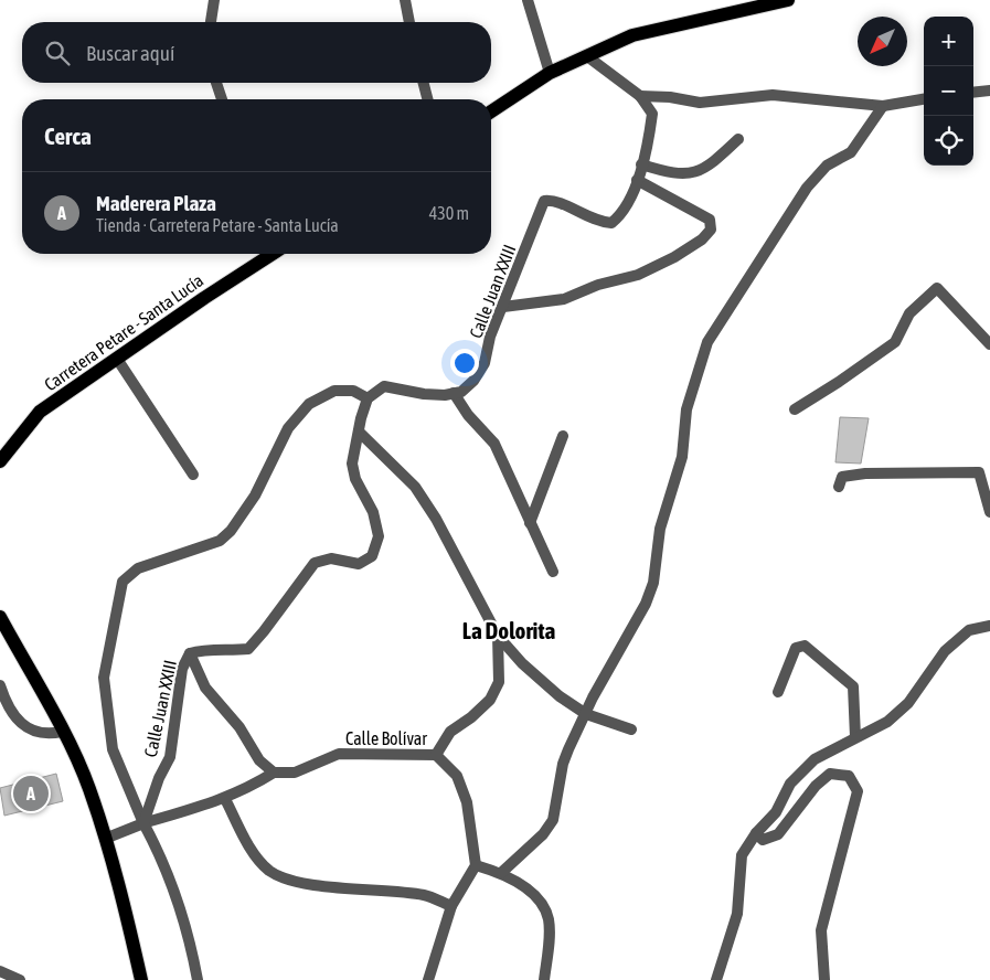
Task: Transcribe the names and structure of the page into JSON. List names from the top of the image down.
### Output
{
  "streets": {
    "main road": ["Carretera Petare - Santa Lucía"],
    "street": ["Calle Juan XXIII", "Calle Bolívar"]
  },
  "districts": ["La Dolorita"],
  "north": "bottom left",
  "page": {
    "map_buttons": ["+", "−"],
    "search": "Buscar aquí",
    "heading": "Cerca",
    "list": [
      {
        "mark": "A",
        "name": "Maderera Plaza",
        "note": "Tienda · Carretera Petare - Santa Lucía",
        "value": "430 m"
      }
    ],
    "pins": "A"
  }
}
